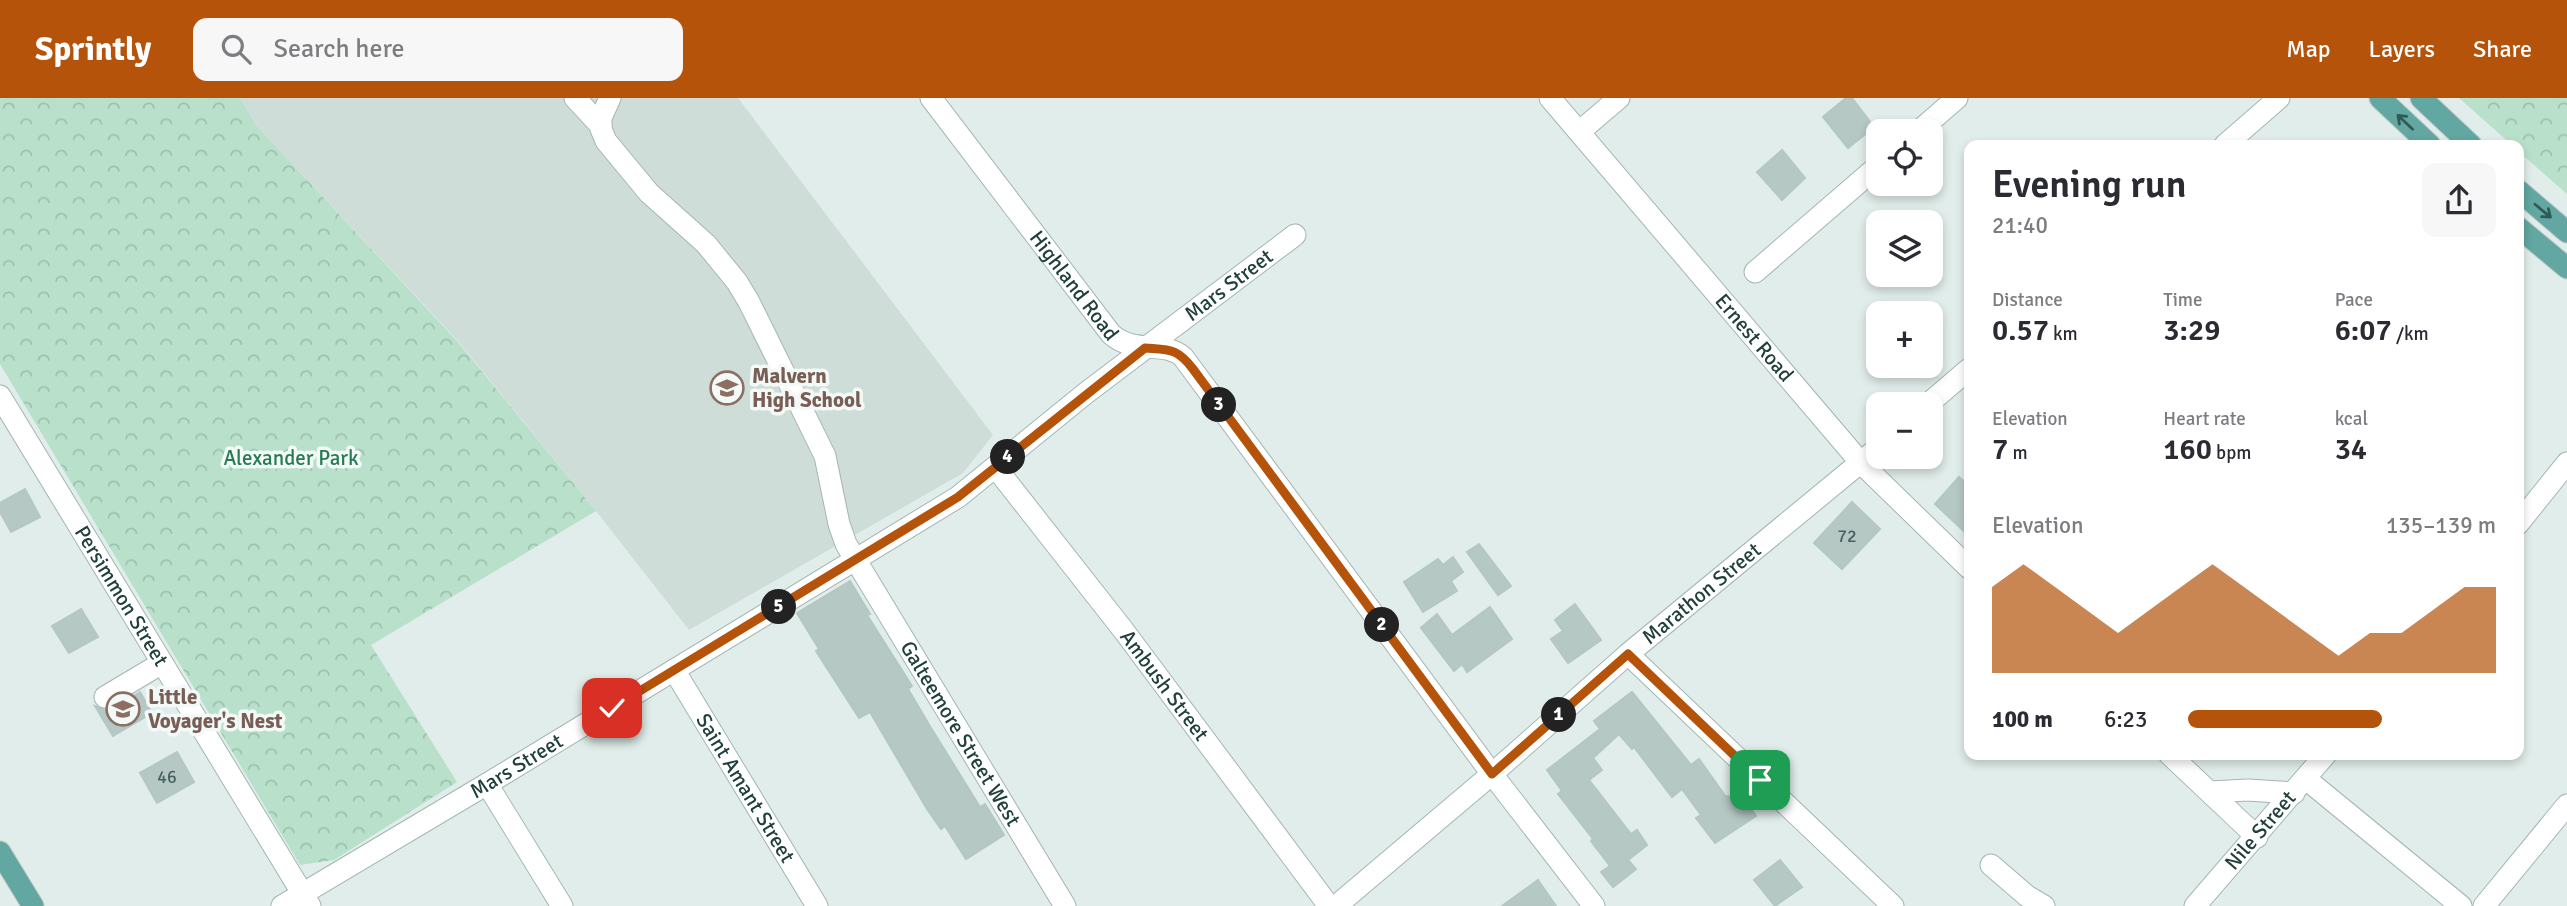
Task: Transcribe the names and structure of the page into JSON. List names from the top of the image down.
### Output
{
  "streets": {
    "street": [
      "Highland Road",
      "Mars Street",
      "Ernest Road",
      "Marathon Street",
      "Persimmon Street",
      "Ambush Street",
      "Galteemore Street West",
      "Saint Amant Street",
      "Nile Street"
    ]
  },
  "crossings": [
    ["Highland Road", "Mars Street"],
    ["Highland Road", "Marathon Street"],
    ["Mars Street", "Persimmon Street"],
    ["Mars Street", "Ambush Street"],
    ["Mars Street", "Galteemore Street West"],
    ["Mars Street", "Saint Amant Street"],
    ["Ernest Road", "Marathon Street"]
  ],
  "parks": ["Alexander Park"],
  "places": {
    "school or university": ["Malvern High School", "Little Voyager's Nest"]
  },
  "house_numbers": ["72", "46"],
  "page": {
    "header": "Sprintly",
    "search": "Search here",
    "nav": ["Map", "Layers", "Share"],
    "map_buttons": ["+", "−"],
    "heading": ["Evening run", "21:40"],
    "stats": [
      ["Distance", "0.57 km"],
      ["Time", "3:29"],
      ["Pace", "6:07 /km"],
      ["Elevation", "7 m"],
      ["Heart rate", "160 bpm"],
      ["kcal", "34"]
    ],
    "pins": [
      "3",
      "4",
      "5",
      "2",
      "1"
    ],
    "chart": ["Elevation", "135–139 m"],
    "list": [
      {
        "name": "100 m",
        "note": "6:23"
      }
    ]
  }
}
